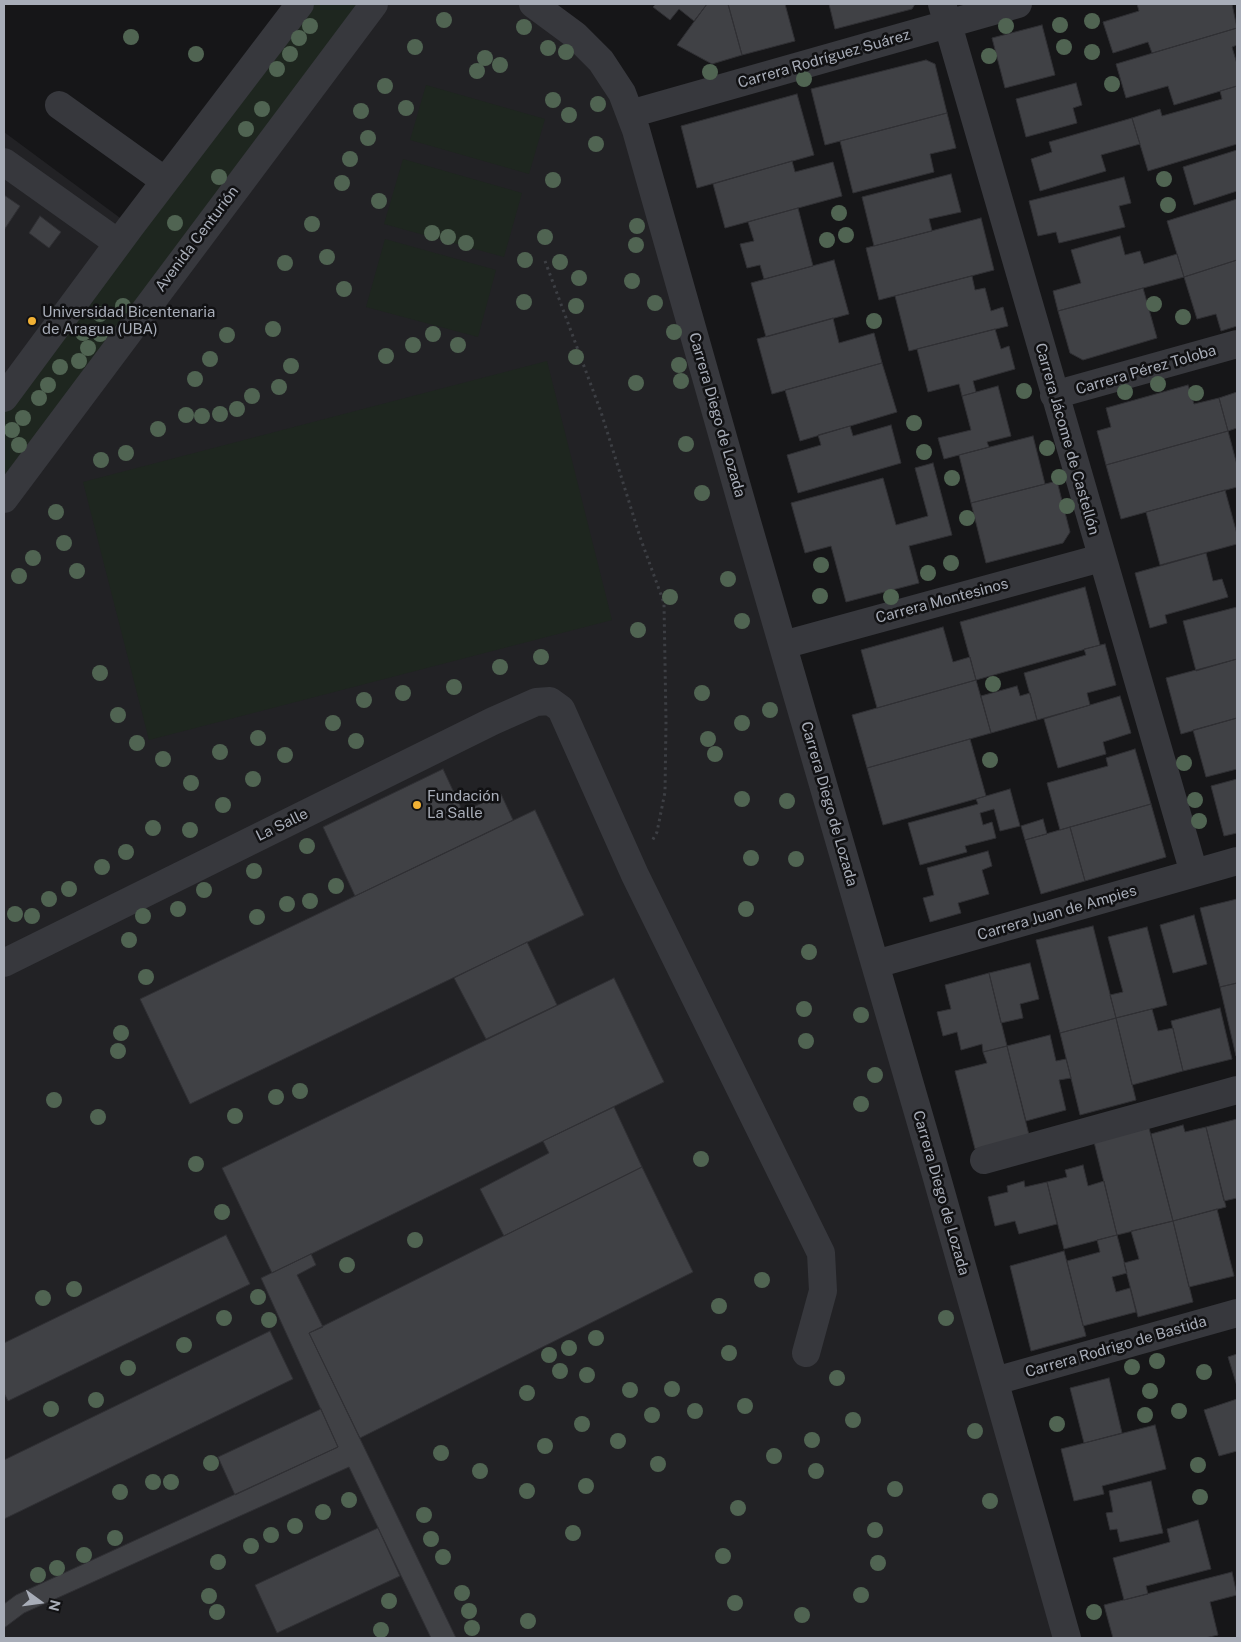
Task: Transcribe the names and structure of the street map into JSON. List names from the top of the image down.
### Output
{
  "streets": {
    "street": [
      "Carrera Rodríguez Suárez",
      "Avenida Centurión",
      "Carrera Pérez Toloba",
      "Carrera Diego de Lozada",
      "Carrera Jácome de Castellón",
      "Carrera Montesinos",
      "La Salle",
      "Carrera Juan de Ampies",
      "Carrera Rodrigo de Bastida"
    ]
  },
  "crossings": [
    ["Carrera Rodríguez Suárez", "Carrera Diego de Lozada"],
    ["Carrera Rodríguez Suárez", "Carrera Jácome de Castellón"],
    ["Carrera Pérez Toloba", "Carrera Jácome de Castellón"],
    ["Carrera Diego de Lozada", "Carrera Montesinos"],
    ["Carrera Diego de Lozada", "Carrera Juan de Ampies"],
    ["Carrera Diego de Lozada", "Carrera Rodrigo de Bastida"],
    ["Carrera Jácome de Castellón", "Carrera Montesinos"],
    ["Carrera Jácome de Castellón", "Carrera Juan de Ampies"]
  ],
  "places": ["Universidad Bicentenaria de Aragua (UBA)", "Fundación La Salle"],
  "north": "right"
}
